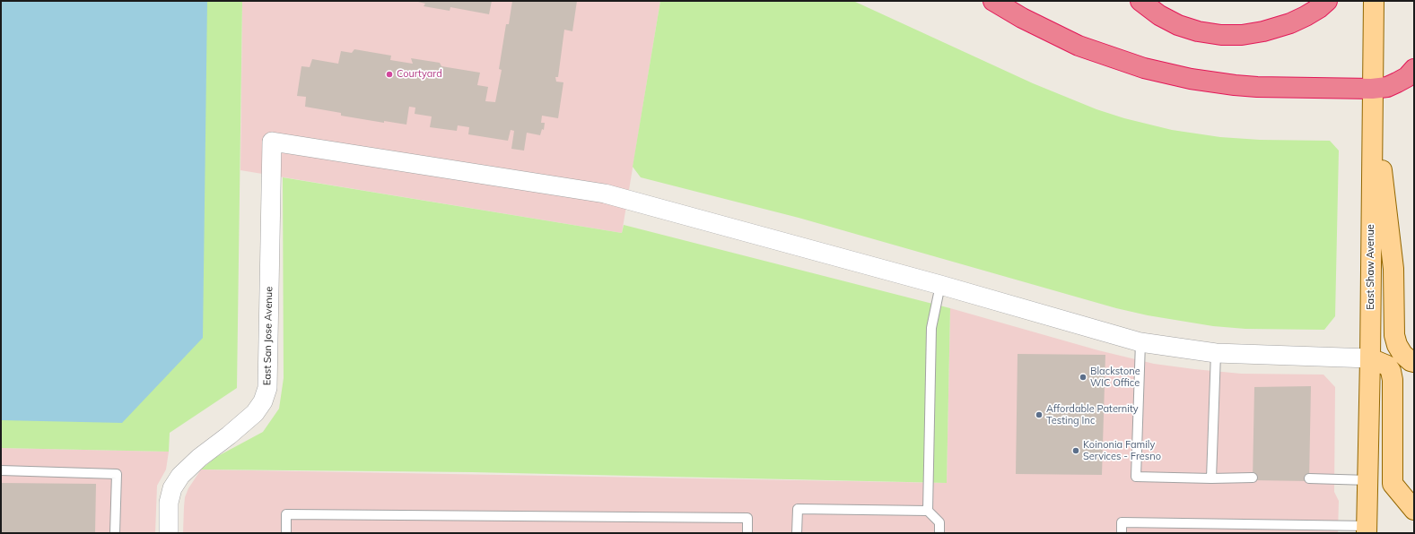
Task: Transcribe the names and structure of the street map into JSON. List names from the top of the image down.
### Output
{
  "streets": {
    "main road": ["East Shaw Avenue"],
    "street": ["East San Jose Avenue"]
  },
  "places": [
    "Courtyard",
    "Blackstone WIC Office",
    "Affordable Paternity Testing Inc",
    "Koinonia Family Services - Fresno"
  ]
}
